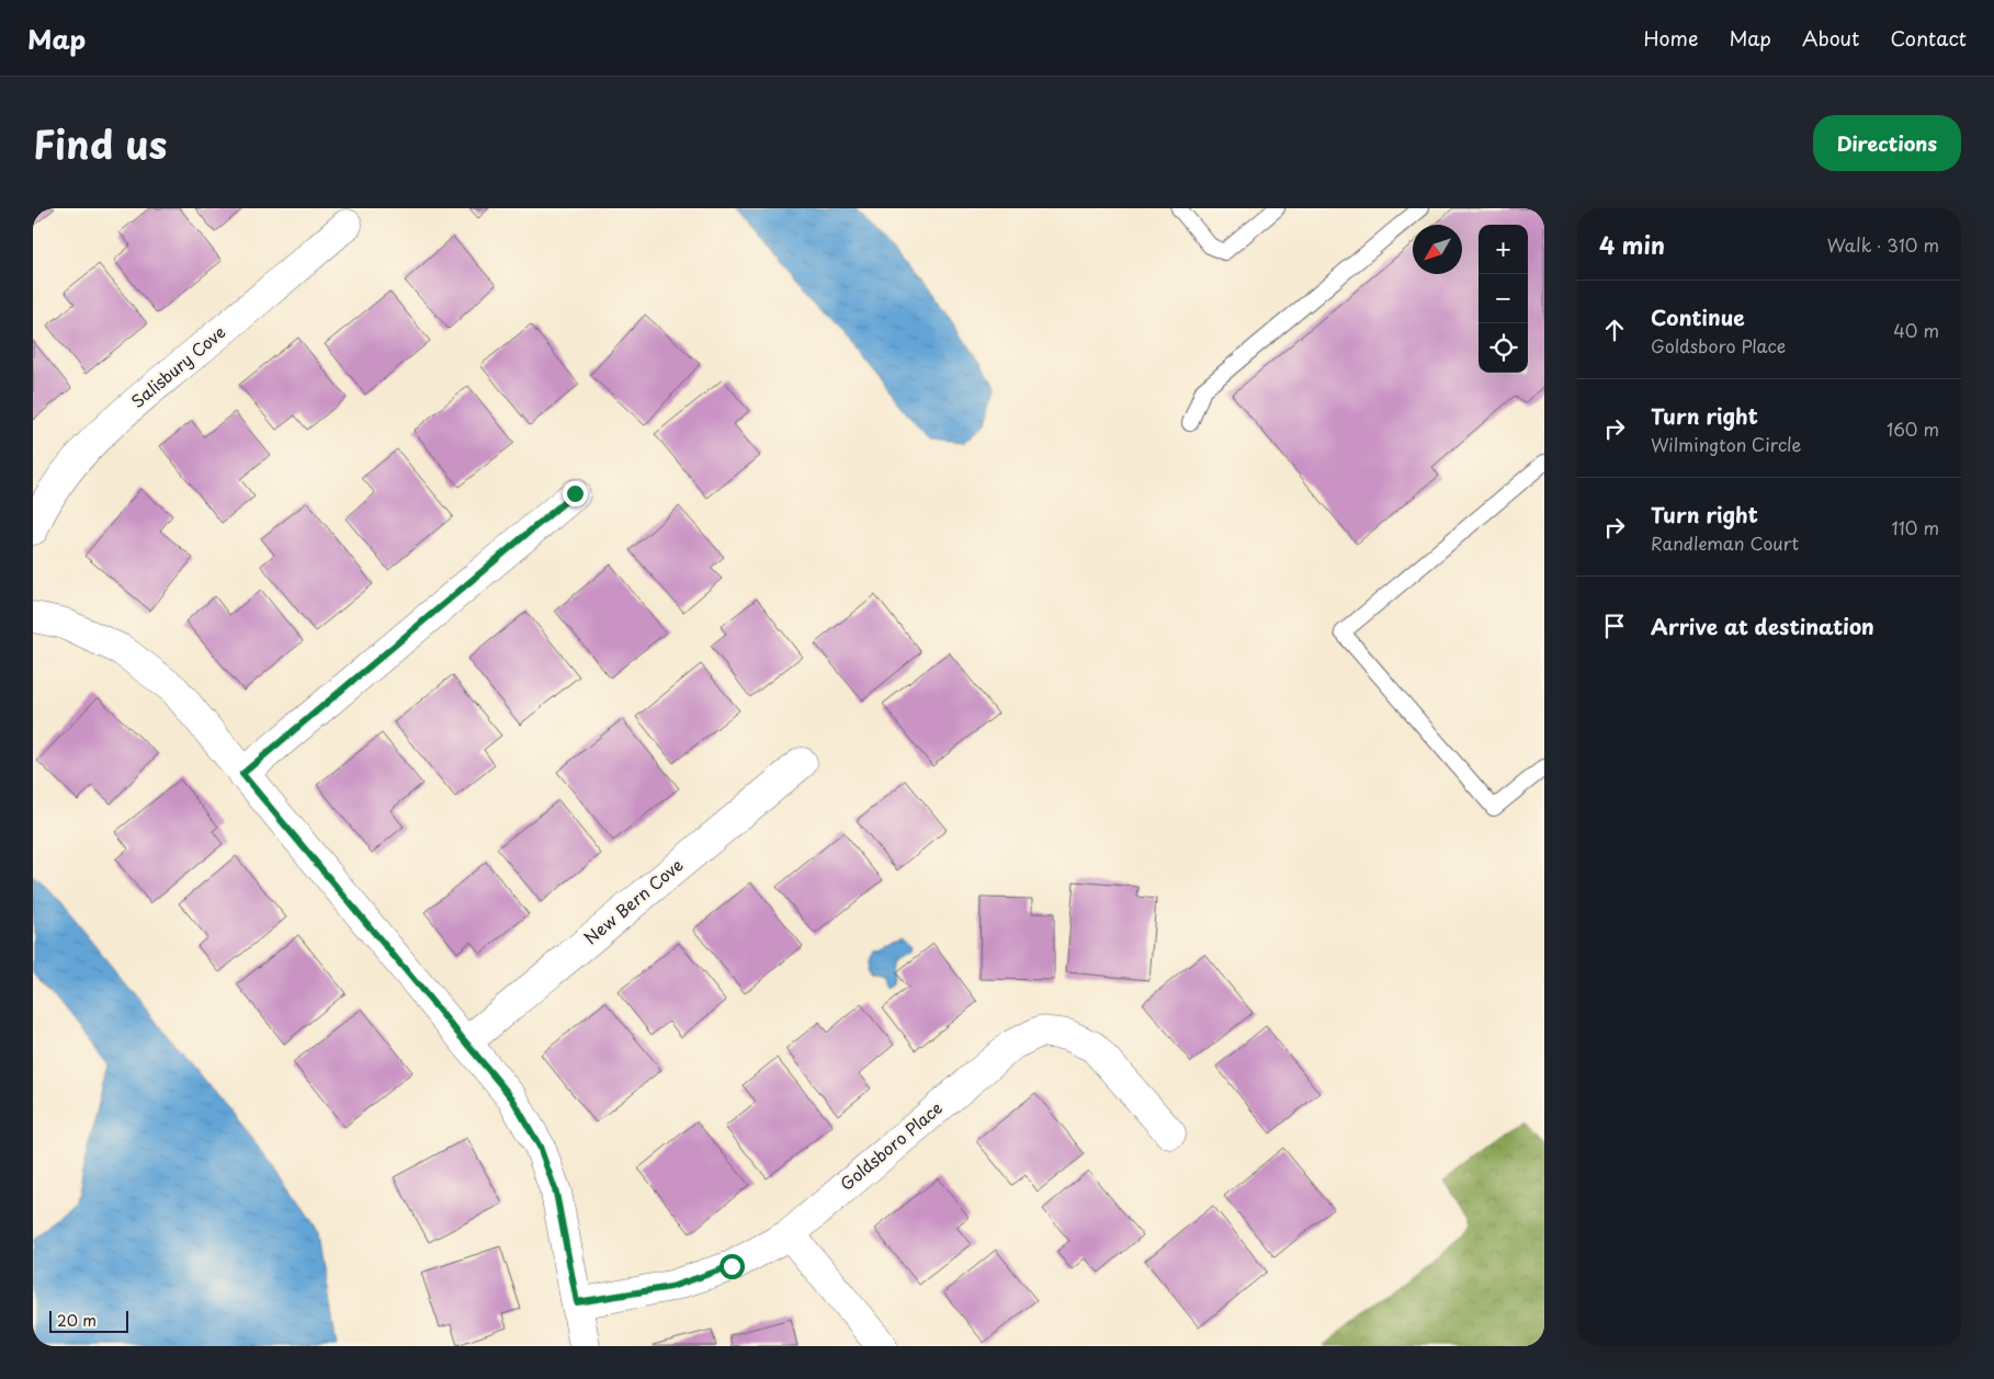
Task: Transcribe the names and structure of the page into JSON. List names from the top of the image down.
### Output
{
  "streets": {
    "street": ["Salisbury Cove", "New Bern Cove", "Goldsboro Place"]
  },
  "scale_bar": "20 m",
  "north": "bottom left",
  "page": {
    "header": "Map",
    "nav": [
      "Home",
      "Map",
      "About",
      "Contact"
    ],
    "title": "Find us",
    "buttons": "Directions",
    "heading": ["4 min", "Walk · 310 m"],
    "map_buttons": ["+", "−"],
    "list": [
      ["Continue", "Goldsboro Place", "40 m"],
      ["Turn right", "Wilmington Circle", "160 m"],
      ["Turn right", "Randleman Court", "110 m"],
      "Arrive at destination"
    ],
    "scale": "20 m"
  }
}
